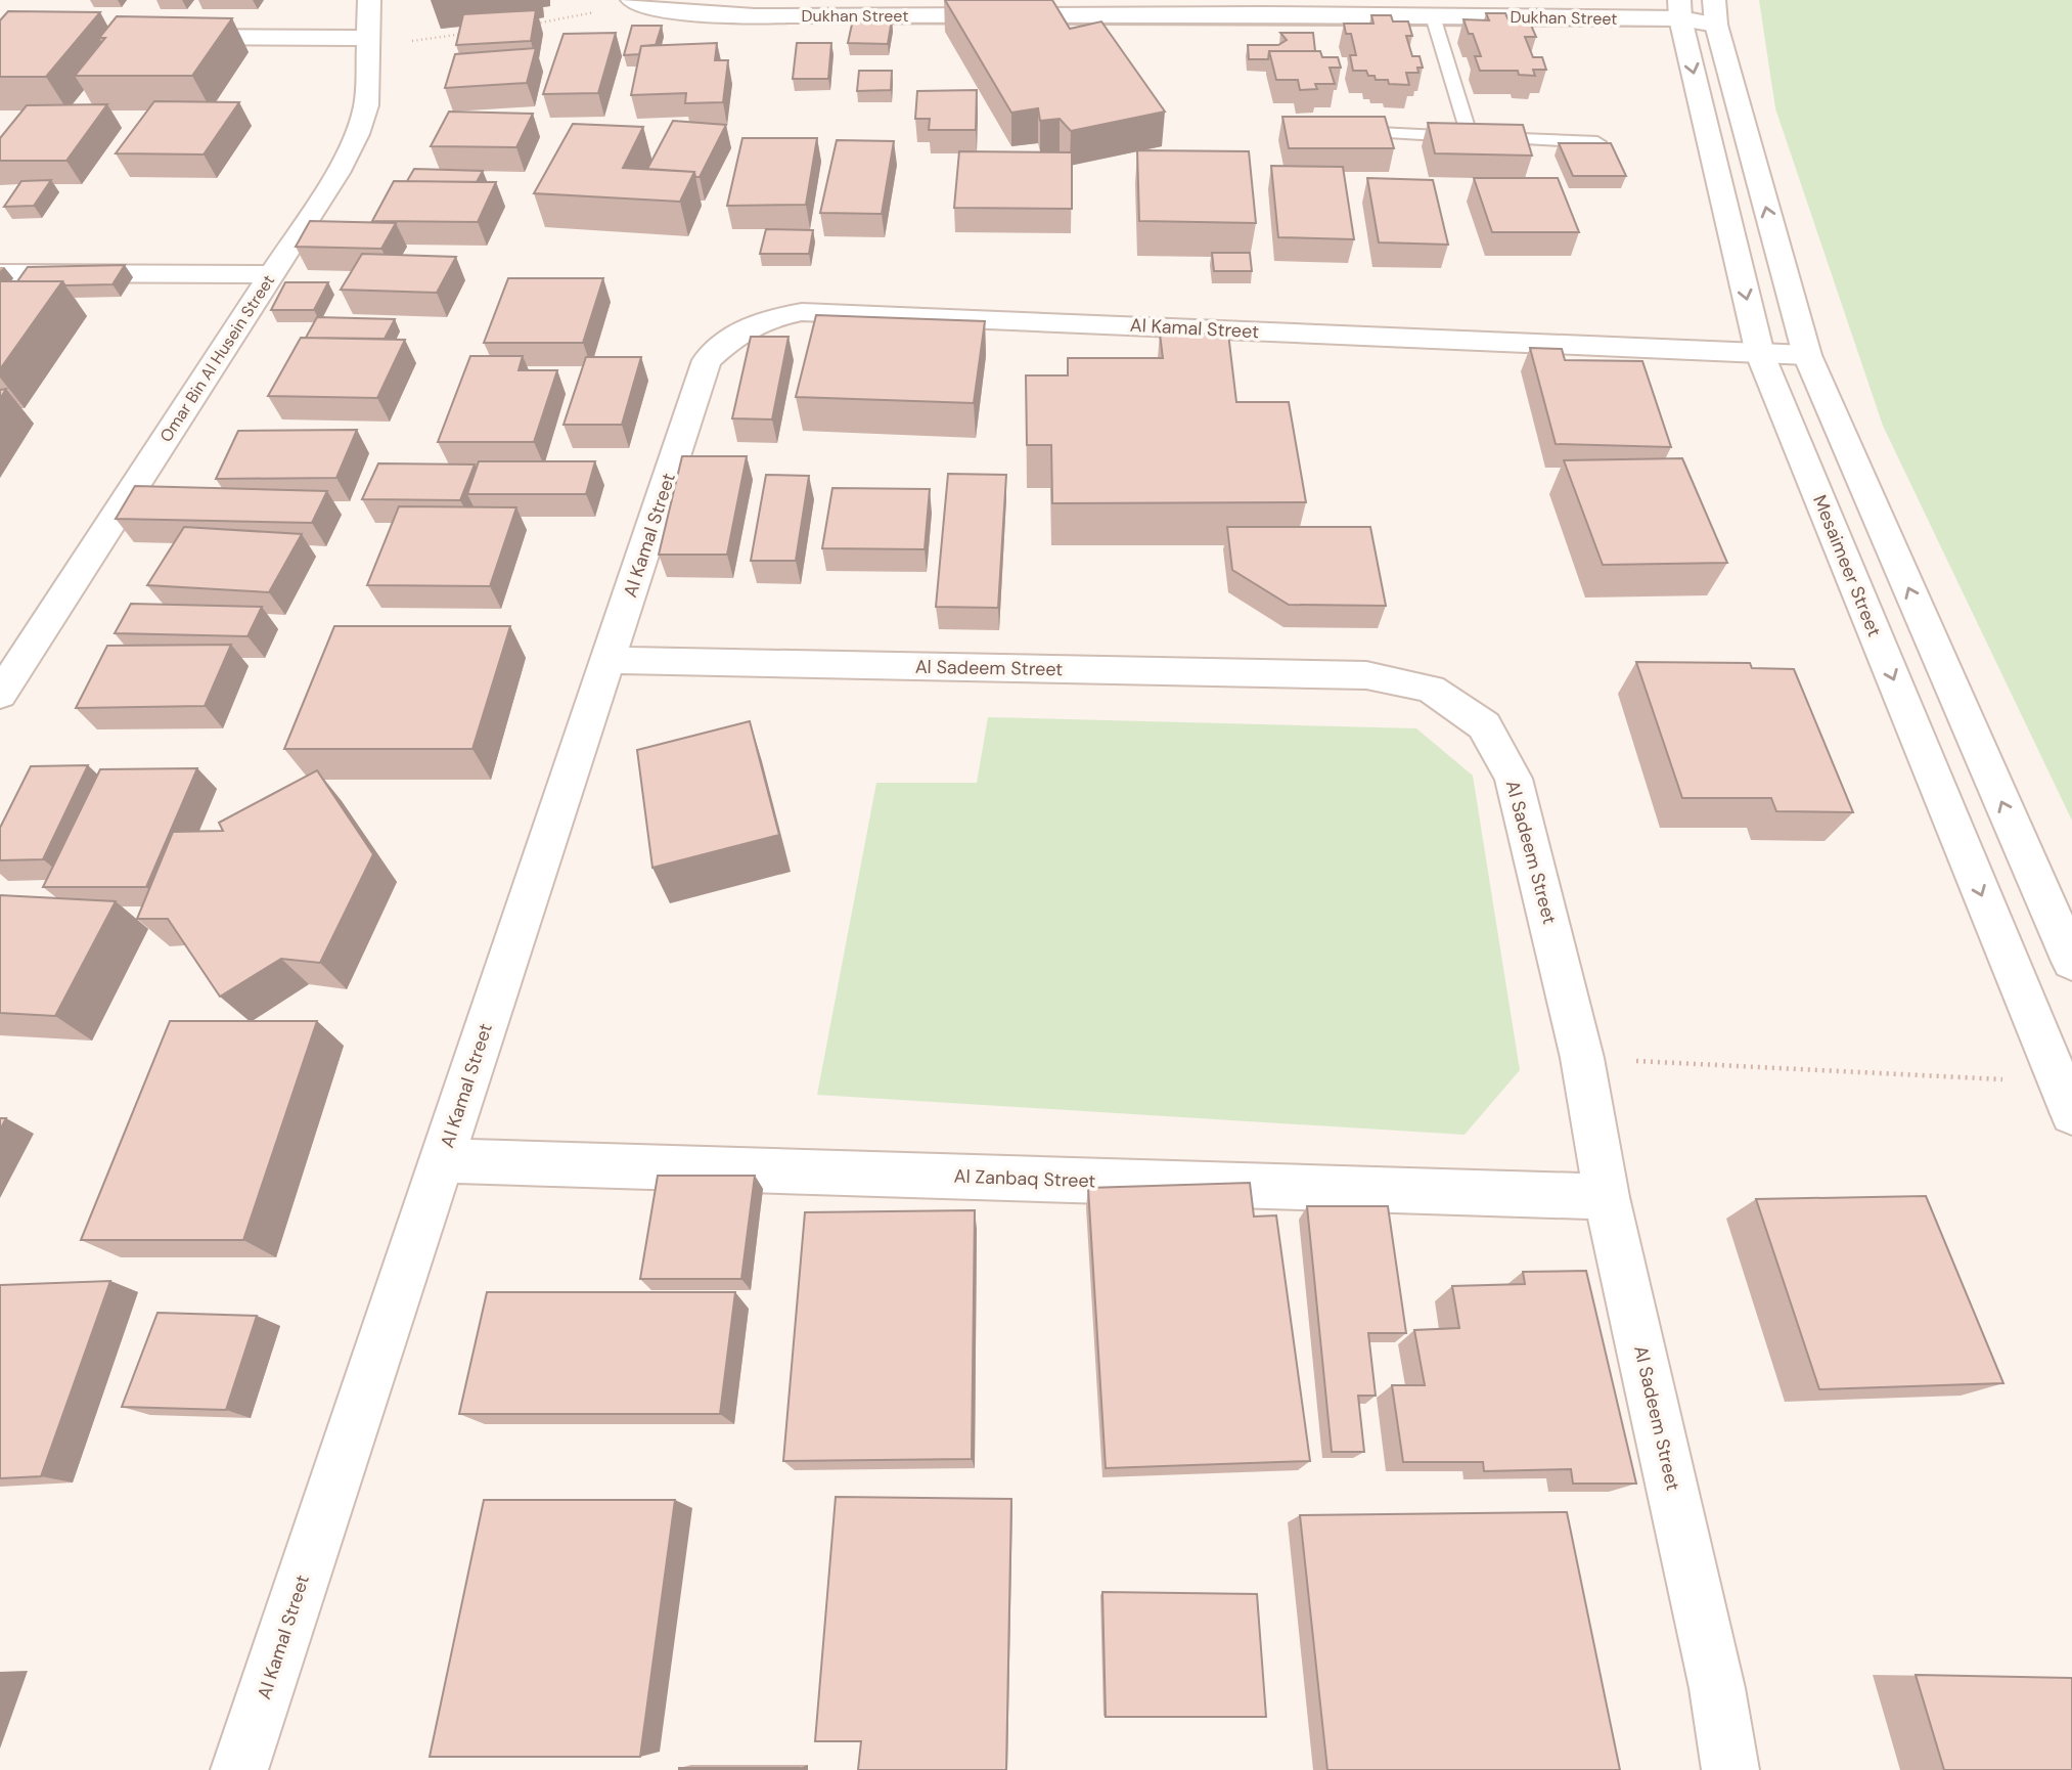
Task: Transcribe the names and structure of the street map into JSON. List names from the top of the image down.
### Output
{
  "streets": {
    "street": [
      "Dukhan Street",
      "Al Kamal Street",
      "Omar Bin Al Husein Street",
      "Mesaimeer Street",
      "Al Sadeem Street",
      "Al Zanbaq Street"
    ]
  },
  "crossings": [
    ["Dukhan Street", "Mesaimeer Street"],
    ["Al Kamal Street", "Mesaimeer Street"],
    ["Al Kamal Street", "Al Sadeem Street"],
    ["Al Kamal Street", "Al Zanbaq Street"],
    ["Al Sadeem Street", "Al Zanbaq Street"]
  ]
}
